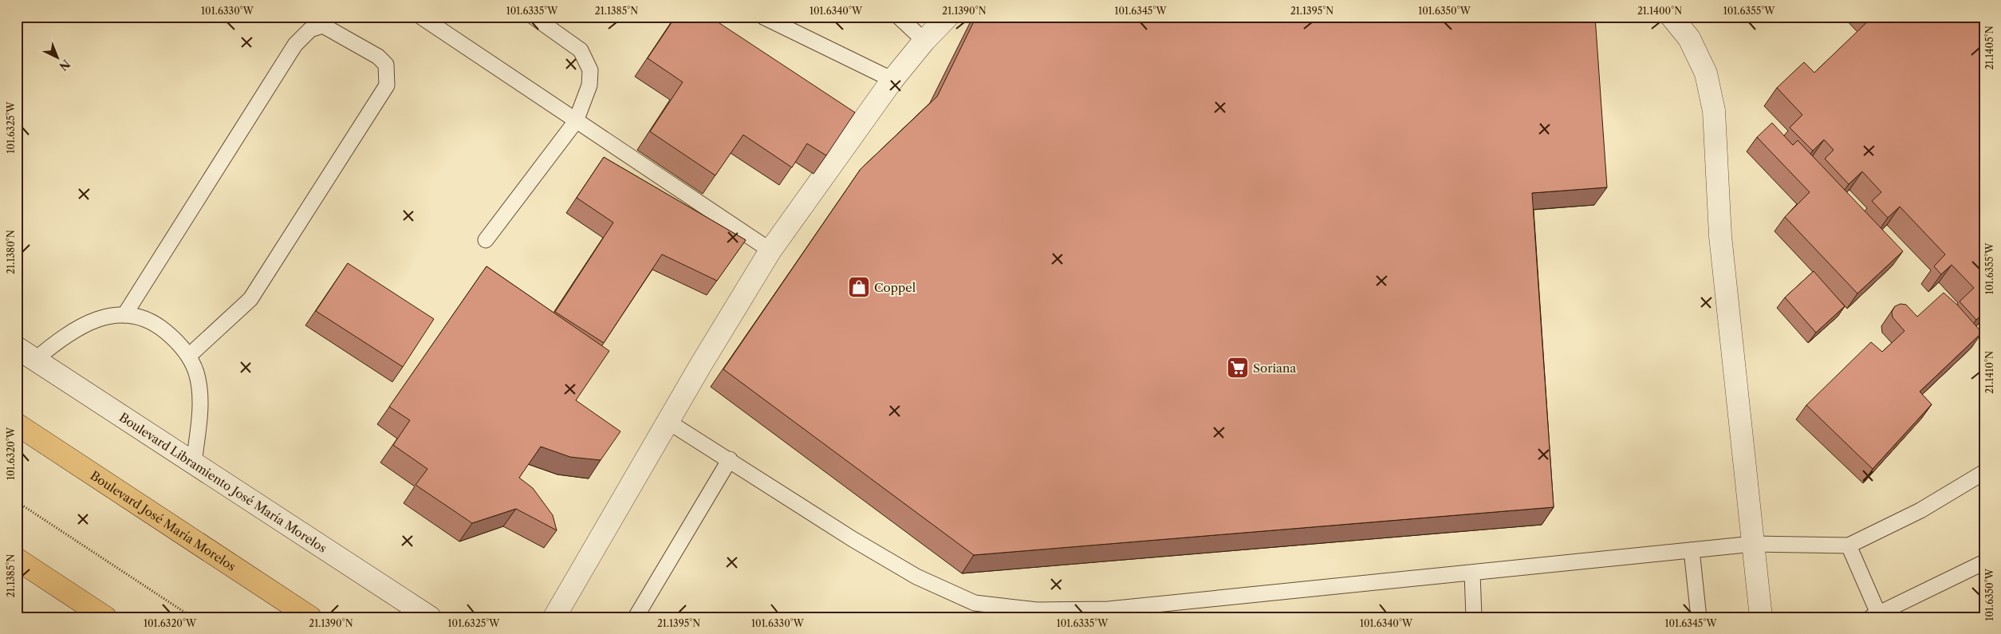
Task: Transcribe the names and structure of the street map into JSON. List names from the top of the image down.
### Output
{
  "streets": {
    "main road": ["Boulevard José María Morelos"],
    "street": ["Boulevard Libramiento José María Morelos"]
  },
  "places": {
    "shop": ["Coppel"],
    "supermarket": ["Soriana"]
  },
  "north": "bottom right",
  "coordinates": [
    "101.6330°W",
    "101.6335°W",
    "21.1385°N",
    "101.6340°W",
    "21.1390°N",
    "101.6345°W",
    "21.1395°N",
    "101.6350°W",
    "21.1400°N",
    "101.6355°W",
    "21.1405°N",
    "101.6325°W",
    "21.1380°N",
    "21.1410°N",
    "101.6320°W"
  ]
}
